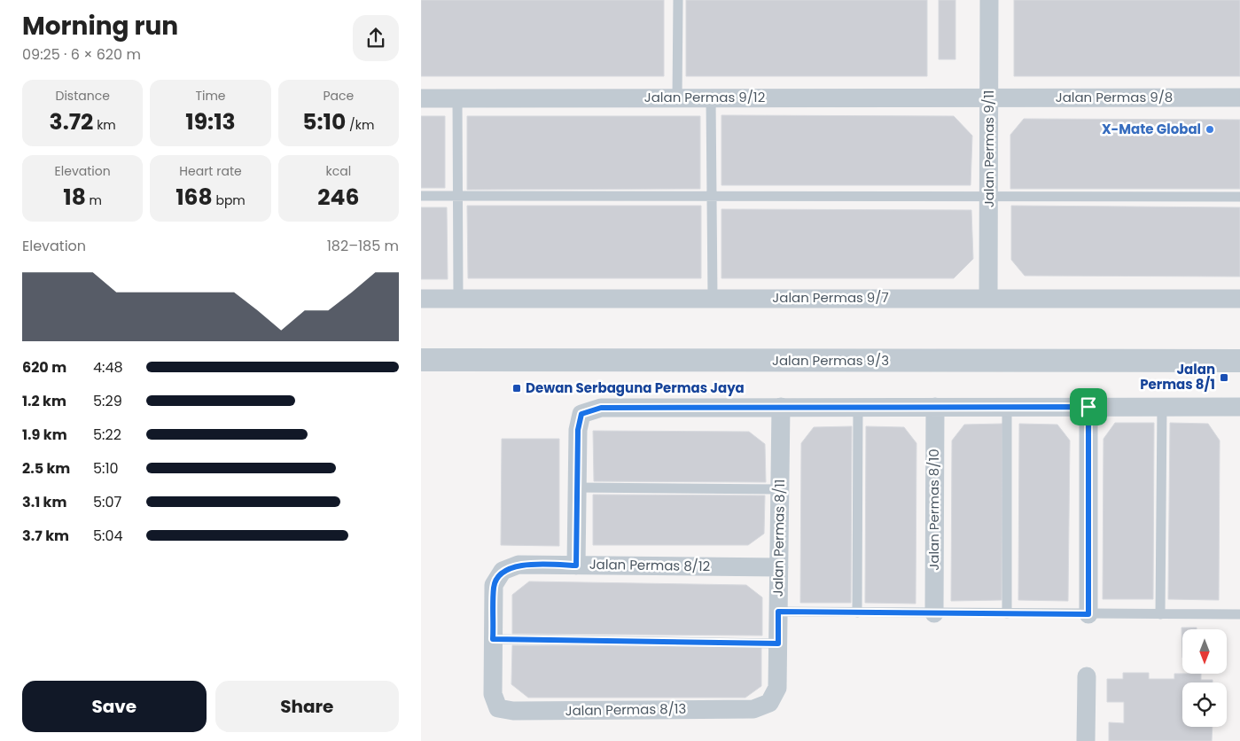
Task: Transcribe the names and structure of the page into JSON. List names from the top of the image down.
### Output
{
  "streets": {
    "street": [
      "Jalan Permas 9/12",
      "Jalan Permas 9/8",
      "Jalan Permas 9/11",
      "Jalan Permas 9/7",
      "Jalan Permas 9/3",
      "Jalan Permas 8/10",
      "Jalan Permas 8/11",
      "Jalan Permas 8/12",
      "Jalan Permas 8/13"
    ]
  },
  "crossings": [
    ["Jalan Permas 9/12", "Jalan Permas 9/8"],
    ["Jalan Permas 9/12", "Jalan Permas 9/11"],
    ["Jalan Permas 9/8", "Jalan Permas 9/11"],
    ["Jalan Permas 9/11", "Jalan Permas 9/7"],
    ["Jalan Permas 8/11", "Jalan Permas 8/12"],
    ["Jalan Permas 8/11", "Jalan Permas 8/13"],
    ["Jalan Permas 8/12", "Jalan Permas 8/13"]
  ],
  "places": {
    "other": ["X-Mate Global"],
    "transit": ["Jalan Permas 8/1", "Dewan Serbaguna Permas Jaya"]
  },
  "north": "bottom",
  "page": {
    "heading": ["Morning run", "09:25 · 6 × 620 m"],
    "stats": [
      ["Distance", "3.72 km"],
      ["Time", "19:13"],
      ["Pace", "5:10 /km"],
      ["Elevation", "18 m"],
      ["Heart rate", "168 bpm"],
      ["kcal", "246"]
    ],
    "chart": ["Elevation", "182–185 m"],
    "list": [
      {
        "name": "620 m",
        "note": "4:48"
      },
      {
        "name": "1.2 km",
        "note": "5:29"
      },
      {
        "name": "1.9 km",
        "note": "5:22"
      },
      {
        "name": "2.5 km",
        "note": "5:10"
      },
      {
        "name": "3.1 km",
        "note": "5:07"
      },
      {
        "name": "3.7 km",
        "note": "5:04"
      }
    ],
    "buttons": ["Save", "Share"]
  }
}
